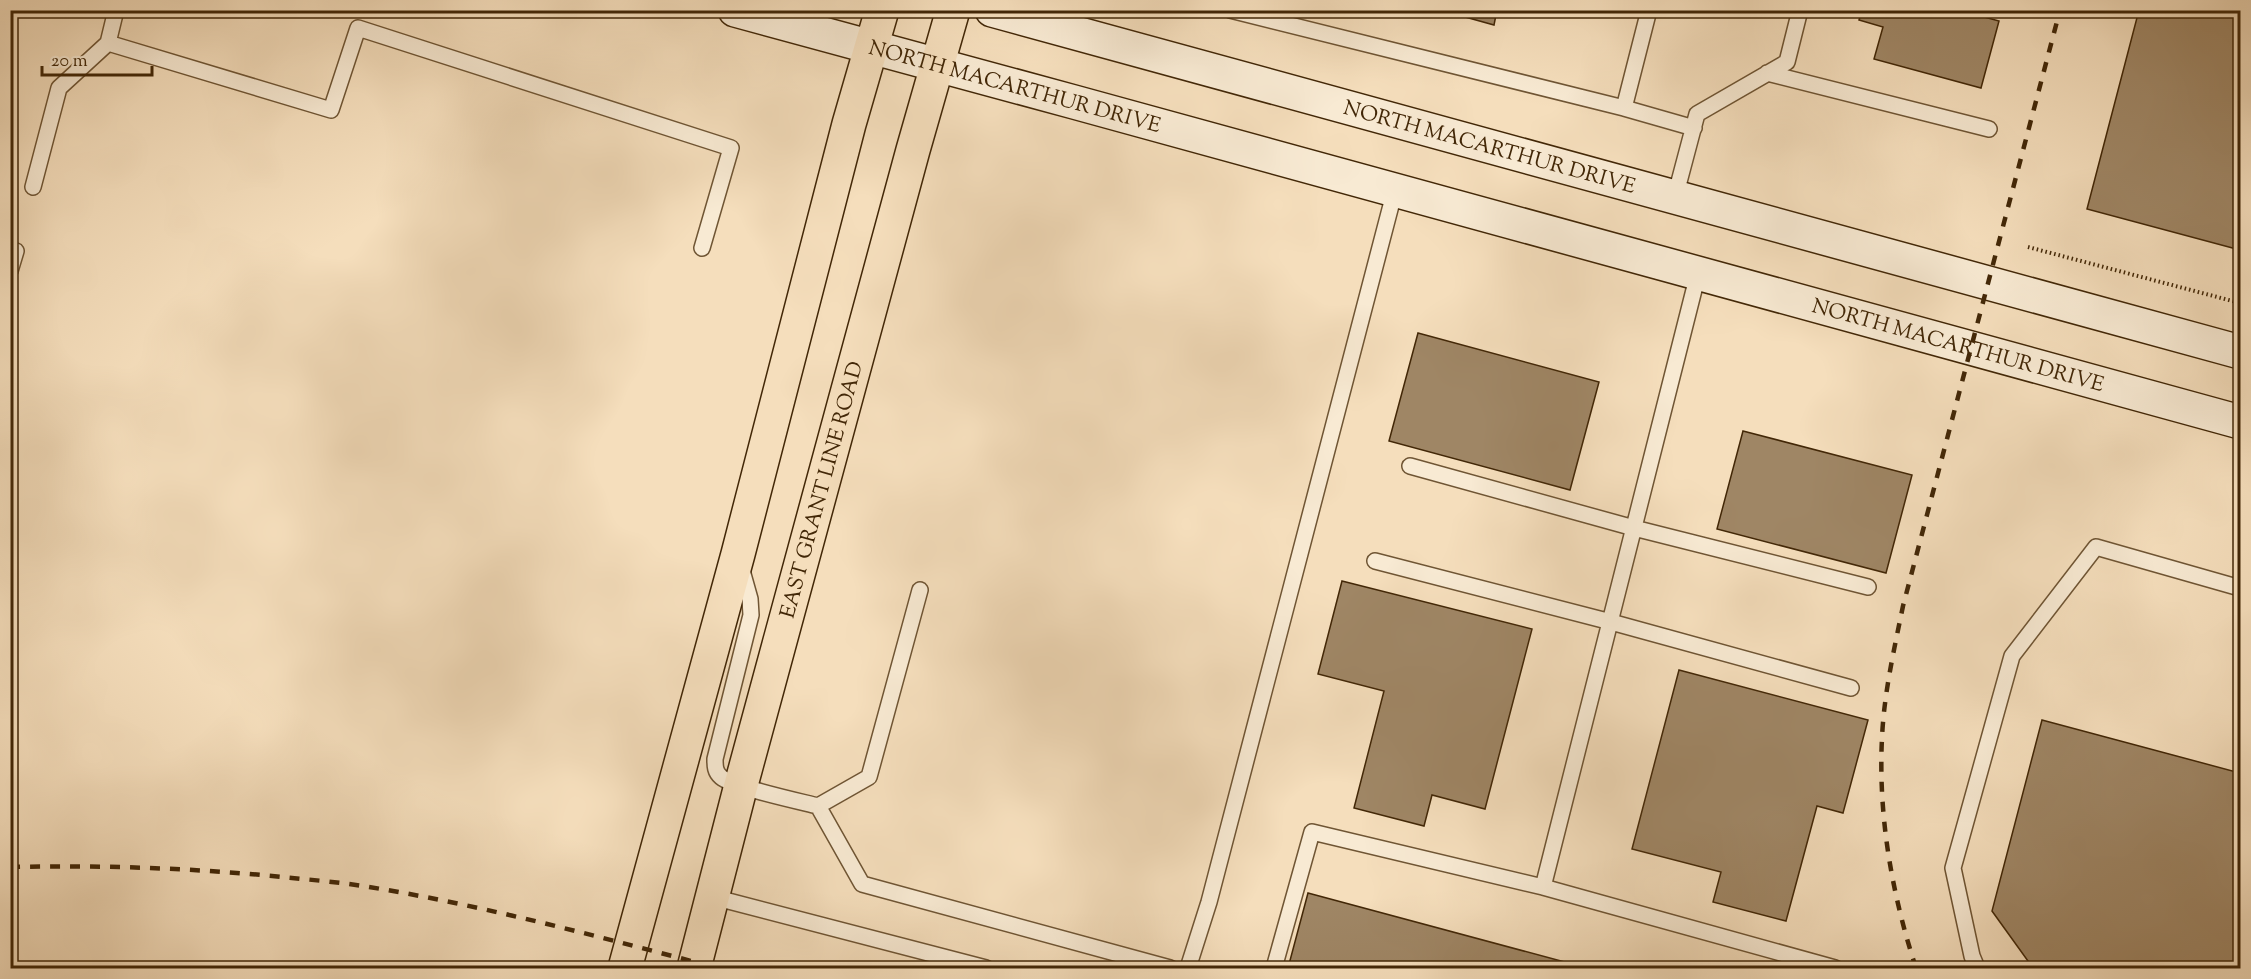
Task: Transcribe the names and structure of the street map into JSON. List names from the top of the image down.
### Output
{
  "streets": {
    "main road": ["NORTH MACARTHUR DRIVE", "EAST GRANT LINE ROAD"]
  },
  "crossings": [
    ["NORTH MACARTHUR DRIVE", "EAST GRANT LINE ROAD"]
  ],
  "scale_bar": "20 m"
}
